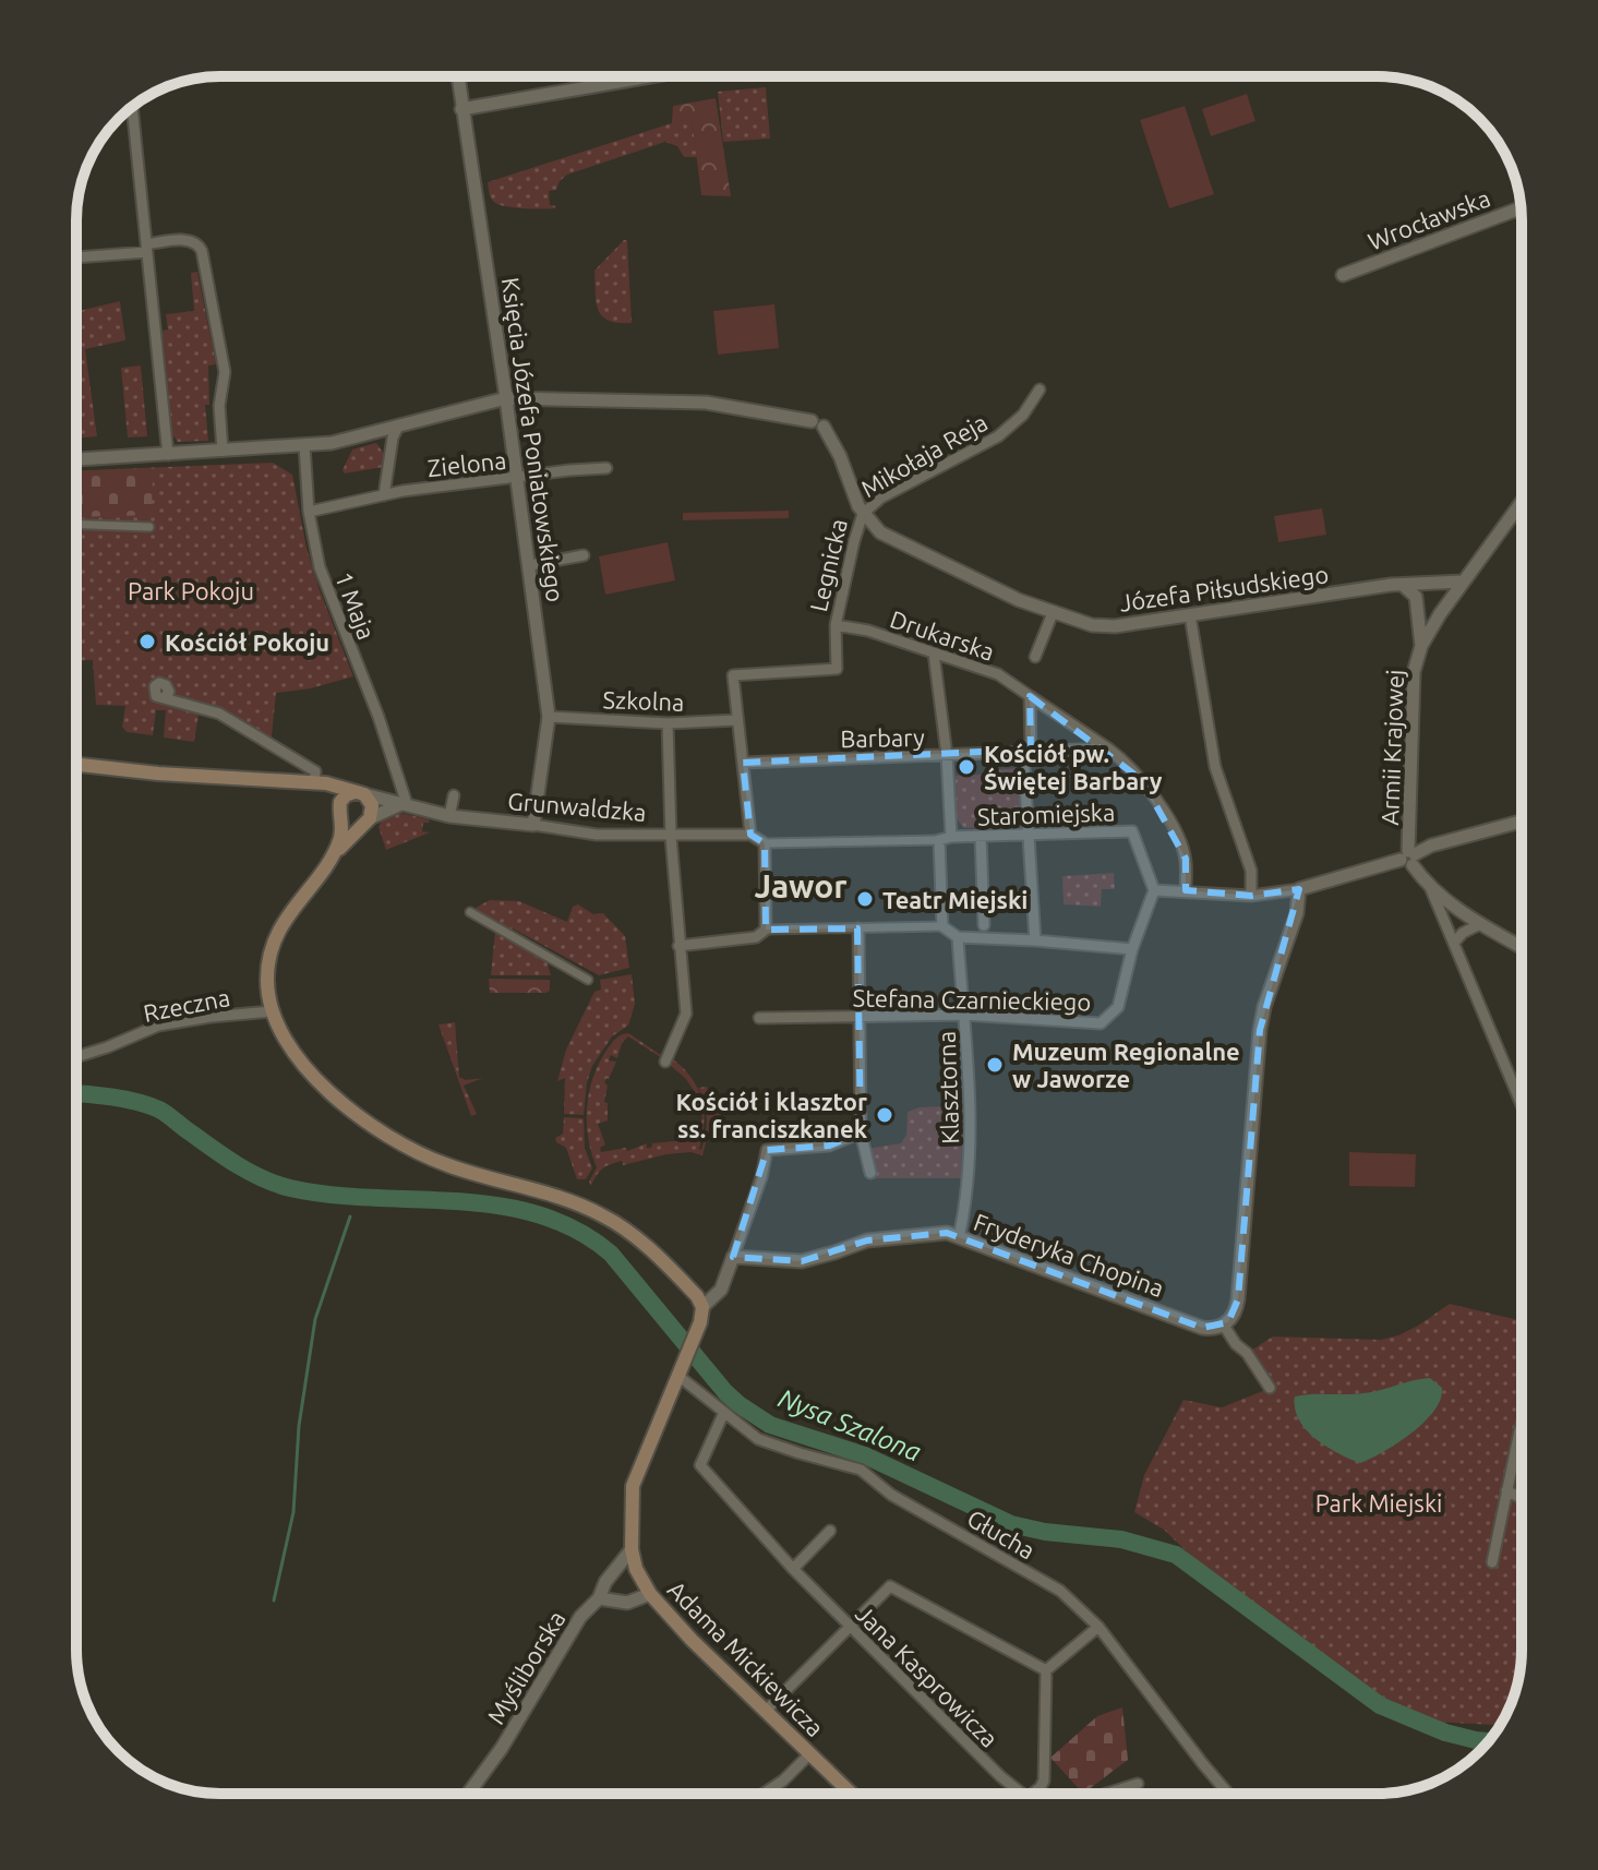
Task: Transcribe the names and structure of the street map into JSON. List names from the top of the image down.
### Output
{
  "streets": {
    "main road": ["Adama Mickiewicza"],
    "street": [
      "Wrocławska",
      "Księcia Józefa Poniatowskiego",
      "Mikołaja Reja",
      "Zielona",
      "Legnicka",
      "Józefa Piłsudskiego",
      "1 Maja",
      "Drukarska",
      "Szkolna",
      "Barbary",
      "Armii Krajowej",
      "Grunwaldzka",
      "Staromiejska",
      "Stefana Czarnieckiego",
      "Rzeczna",
      "Klasztorna",
      "Fryderyka Chopina",
      "Głucha",
      "Myśliborska",
      "Jana Kasprowicza"
    ]
  },
  "crossings": [
    ["Księcia Józefa Poniatowskiego", "Zielona"],
    ["Księcia Józefa Poniatowskiego", "Legnicka"],
    ["Księcia Józefa Poniatowskiego", "Szkolna"],
    ["Księcia Józefa Poniatowskiego", "Grunwaldzka"],
    ["Mikołaja Reja", "Legnicka"],
    ["Mikołaja Reja", "Józefa Piłsudskiego"],
    ["Zielona", "1 Maja"],
    ["Legnicka", "Józefa Piłsudskiego"],
    ["Legnicka", "Drukarska"],
    ["Legnicka", "Szkolna"],
    ["Józefa Piłsudskiego", "Armii Krajowej"],
    ["1 Maja", "Grunwaldzka"],
    ["Drukarska", "Barbary"],
    ["Staromiejska", "Stefana Czarnieckiego"],
    ["Stefana Czarnieckiego", "Klasztorna"],
    ["Klasztorna", "Fryderyka Chopina"],
    ["Głucha", "Adama Mickiewicza"],
    ["Głucha", "Jana Kasprowicza"],
    ["Adama Mickiewicza", "Myśliborska"]
  ],
  "districts": ["Jawor"],
  "water": ["Nysa Szalona"],
  "parks": ["Park Pokoju", "Park Miejski"],
  "places": [
    "Kościół Pokoju",
    "Kościół pw. Świętej Barbary",
    "Teatr Miejski",
    "Muzeum Regionalne w Jaworze",
    "Kościół i klasztor ss. franciszkanek"
  ]
}
